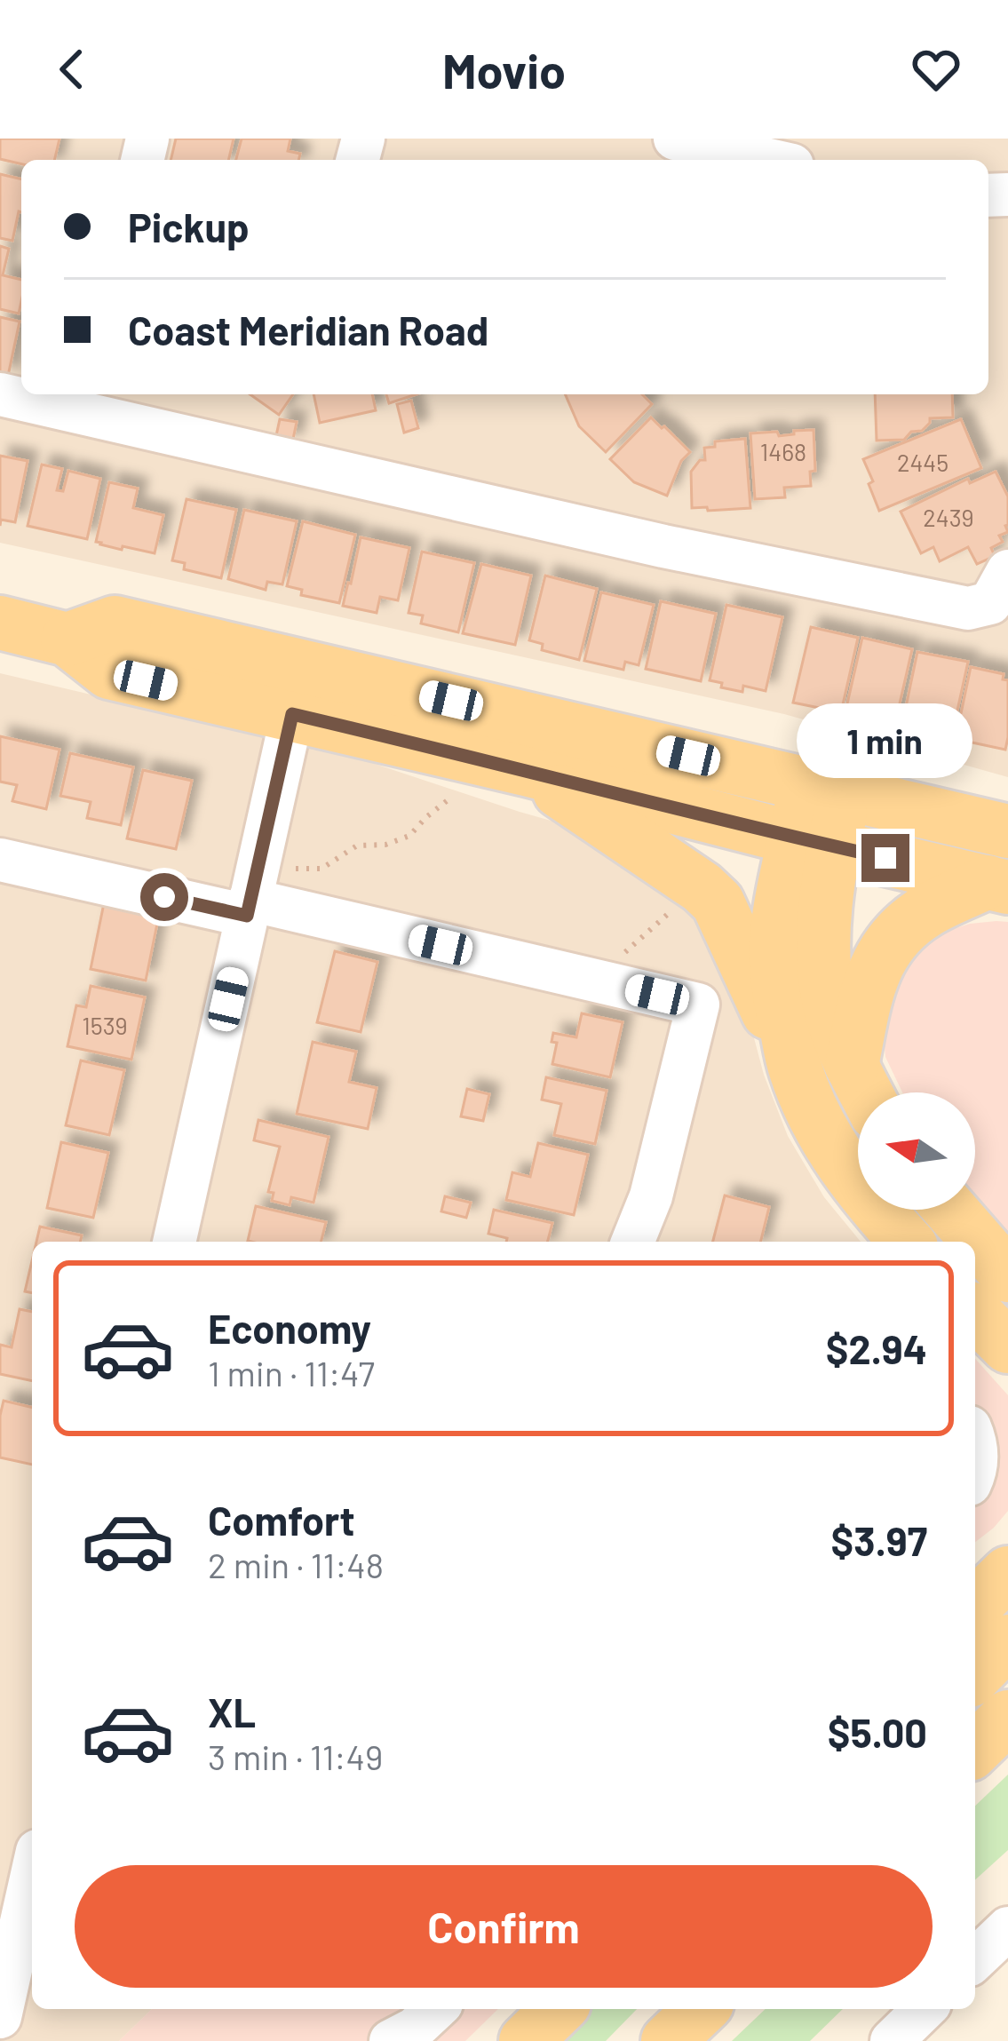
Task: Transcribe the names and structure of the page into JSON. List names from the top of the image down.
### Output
{
  "house_numbers": [
    "1468",
    "2445",
    "2439",
    "1539"
  ],
  "north": "left",
  "page": {
    "header": "Movio",
    "banner": ["Pickup", "Coast Meridian Road"],
    "bubble": "1 min",
    "list": [
      {
        "name": "Economy",
        "note": "1 min · 11:47",
        "value": "$2.94"
      },
      {
        "name": "Comfort",
        "note": "2 min · 11:48",
        "value": "$3.97"
      },
      {
        "name": "XL",
        "note": "3 min · 11:49",
        "value": "$5.00"
      }
    ],
    "buttons": "Confirm"
  }
}
